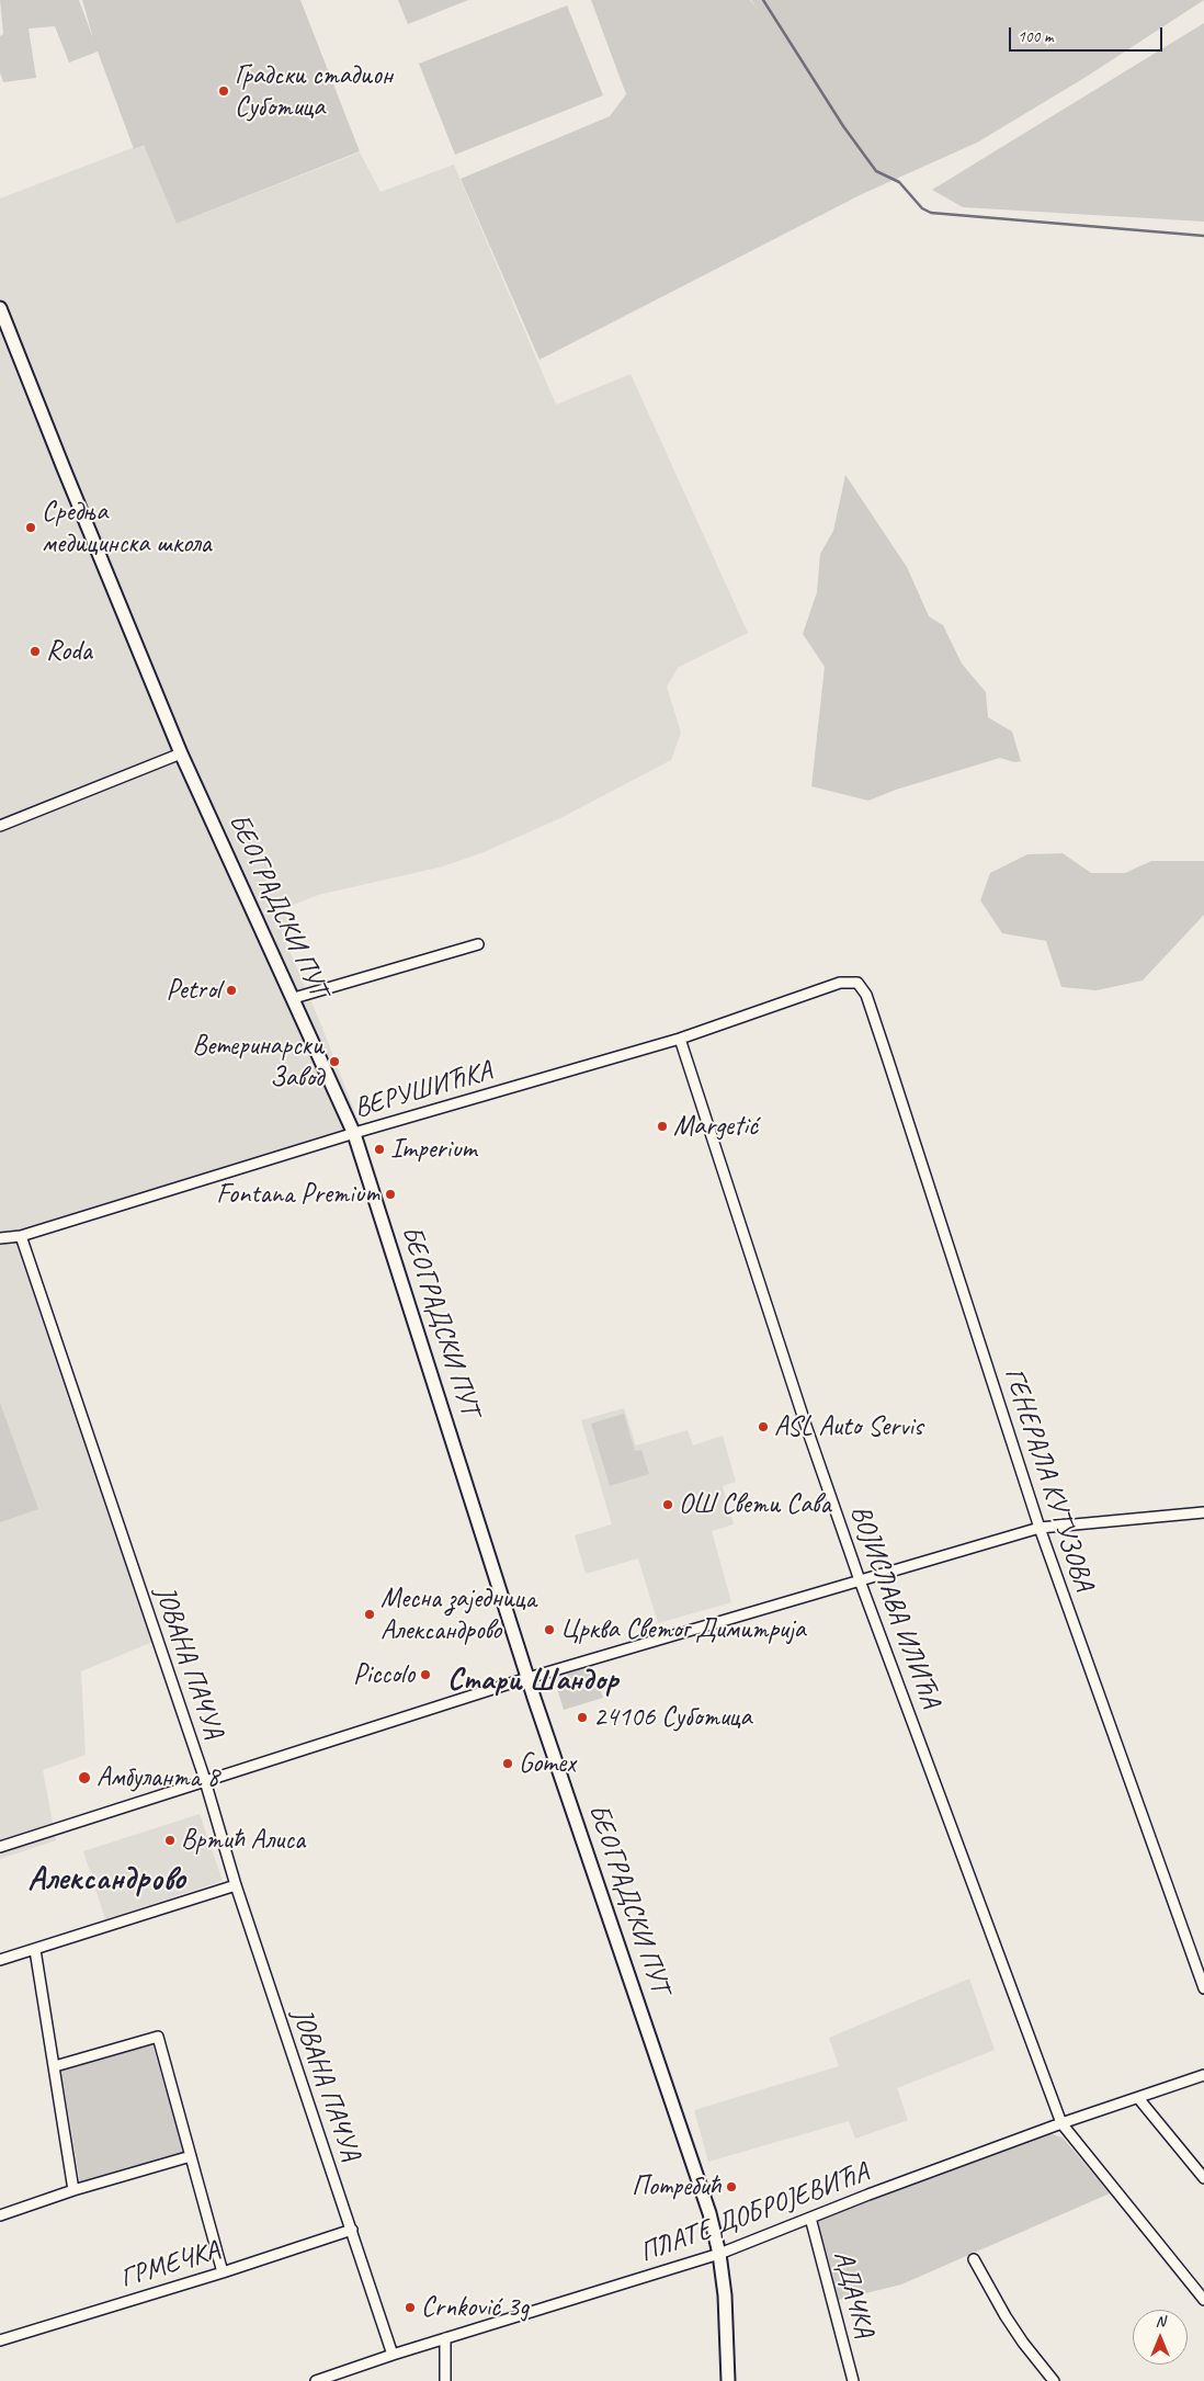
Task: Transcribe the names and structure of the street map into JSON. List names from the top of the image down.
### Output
{
  "streets": {
    "main road": ["БЕОГРАДСКИ ПУТ"],
    "street": [
      "ВЕРУШИЋКА",
      "ГЕНЕРАЛА КУТУЗОВА",
      "ВОЈИСЛАВА ИЛИЋА",
      "ЈОВАНА ПАЧУА",
      "ПЛАТЕ ДОБРОЈЕВИЋА",
      "ГРМЕЧКА",
      "АДАЧКА"
    ]
  },
  "crossings": [
    ["БЕОГРАДСКИ ПУТ", "ВЕРУШИЋКА"],
    ["БЕОГРАДСКИ ПУТ", "ПЛАТЕ ДОБРОЈЕВИЋА"],
    ["ВЕРУШИЋКА", "ГЕНЕРАЛА КУТУЗОВА"],
    ["ВЕРУШИЋКА", "ВОЈИСЛАВА ИЛИЋА"],
    ["ВЕРУШИЋКА", "ЈОВАНА ПАЧУА"],
    ["ВОЈИСЛАВА ИЛИЋА", "ПЛАТЕ ДОБРОЈЕВИЋА"],
    ["ЈОВАНА ПАЧУА", "ПЛАТЕ ДОБРОЈЕВИЋА"],
    ["ЈОВАНА ПАЧУА", "ГРМЕЧКА"],
    ["ПЛАТЕ ДОБРОЈЕВИЋА", "АДАЧКА"]
  ],
  "districts": ["Стари Шандор", "Александрово"],
  "places": [
    "Градски стадион Суботица",
    "Средња медицинска школа",
    "Roda",
    "Petrol",
    "Ветеринарски Завод",
    "Margetić",
    "Imperium",
    "Fontana Premium",
    "ASL Auto Servis",
    "ОШ Свети Сава",
    "Месна заједница Александрово",
    "Црква Светог Димитрија",
    "Piccolo",
    "24106 Суботица",
    "Gomex",
    "Амбуланта 8",
    "Вртић Алиса",
    "Потребић",
    "Crnković 3g"
  ],
  "scale_bar": "100 m",
  "north": "top"
}
